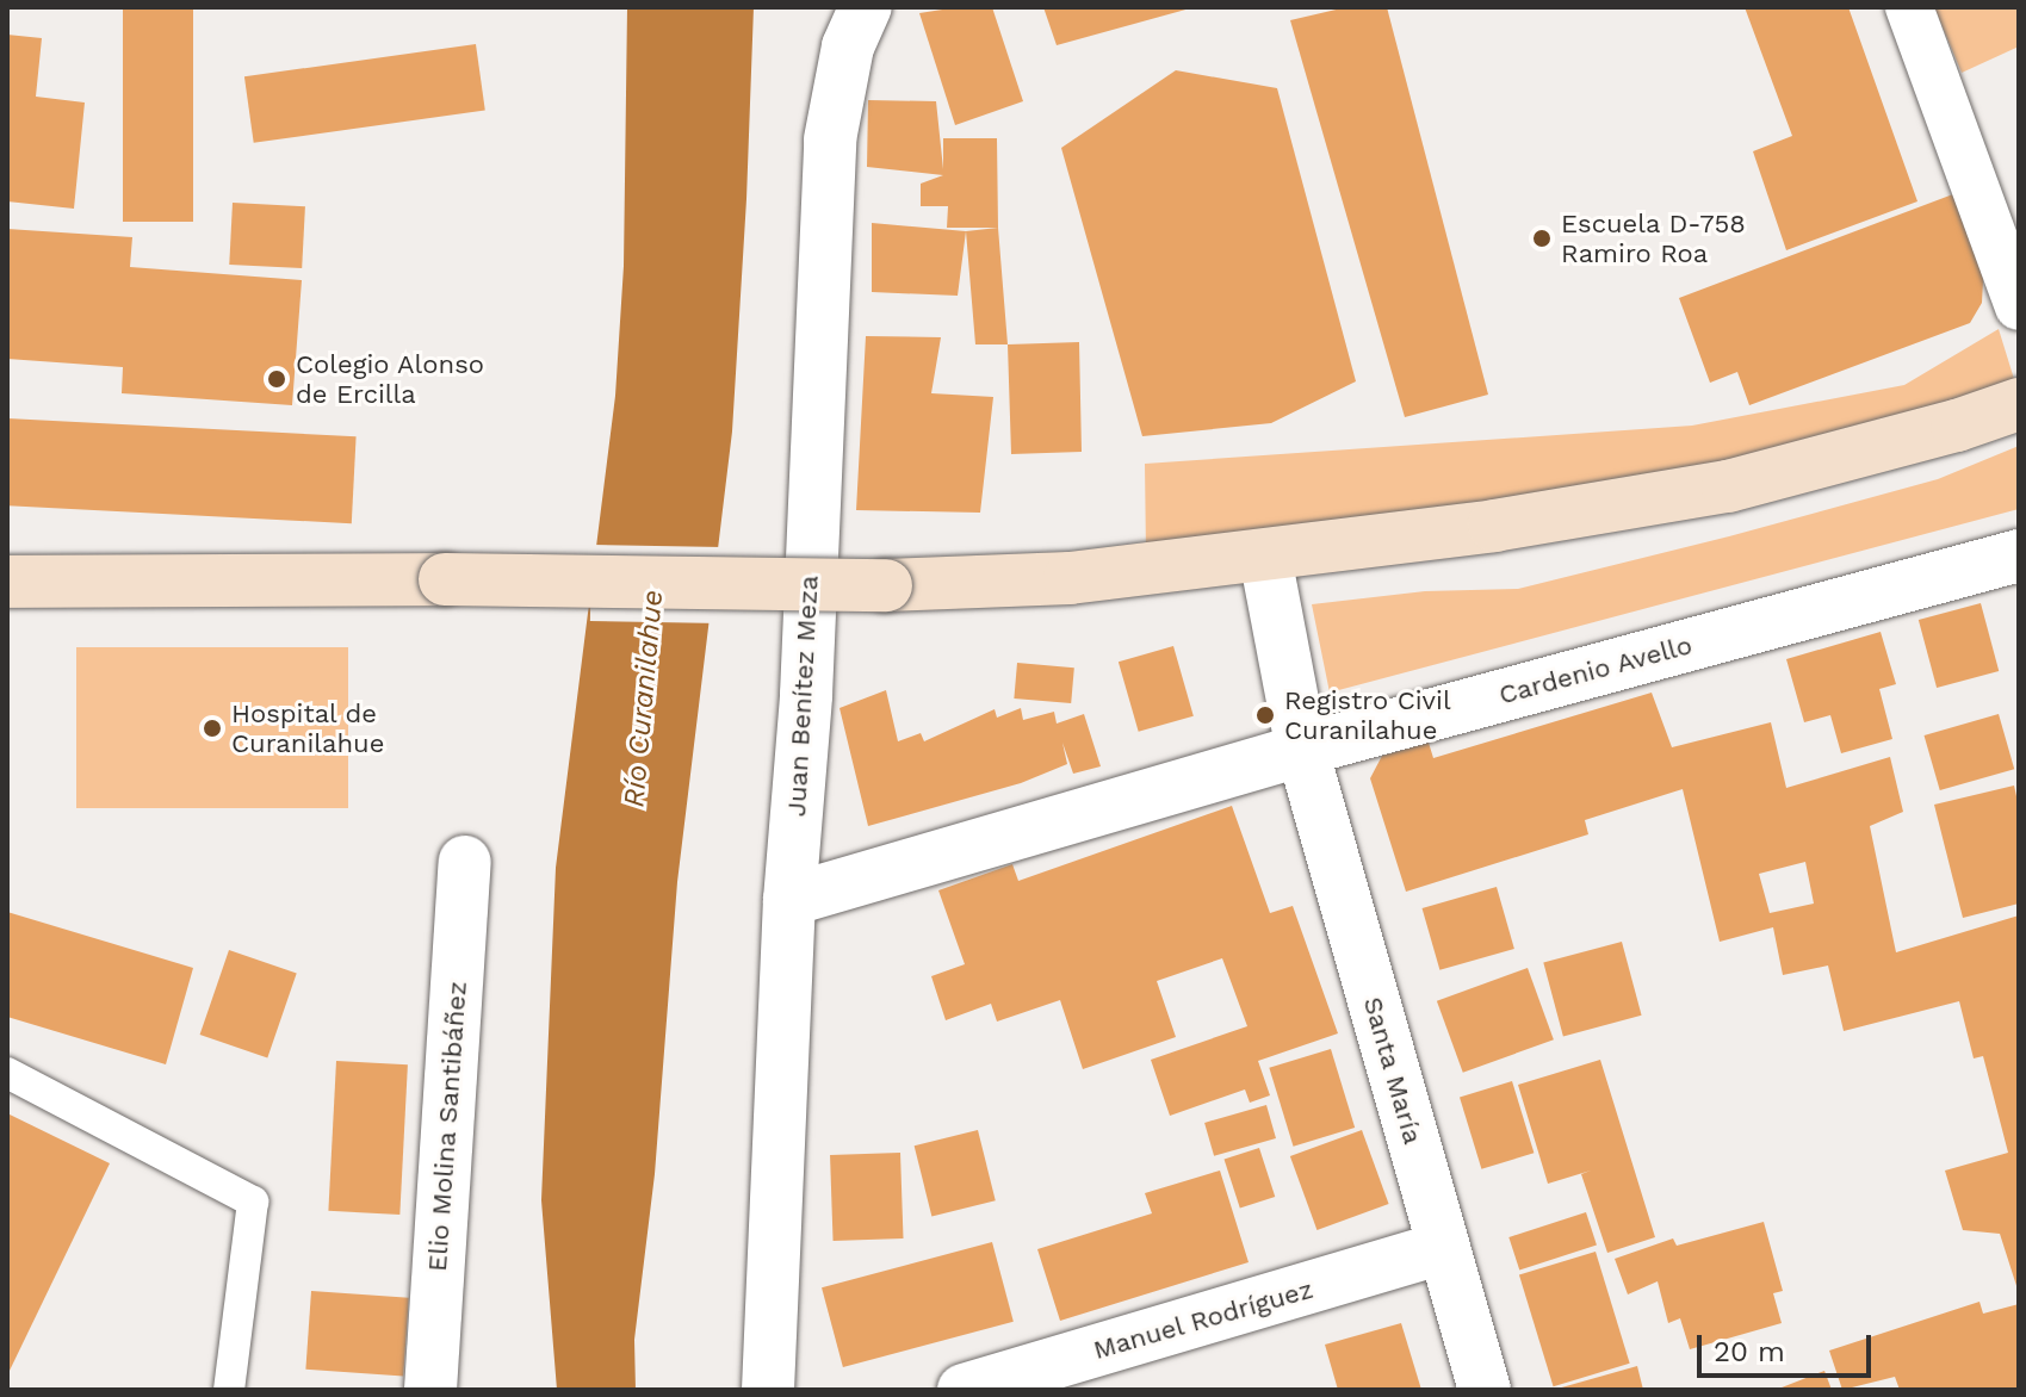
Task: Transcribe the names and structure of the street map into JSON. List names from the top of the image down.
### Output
{
  "streets": {
    "street": [
      "Cardenio Avello",
      "Juan Benítez Meza",
      "Santa María",
      "Elio Molina Santibáñez",
      "Manuel Rodríguez"
    ]
  },
  "crossings": [
    ["Cardenio Avello", "Juan Benítez Meza"],
    ["Cardenio Avello", "Santa María"],
    ["Santa María", "Manuel Rodríguez"]
  ],
  "water": ["Río Curanilahue"],
  "places": [
    "Escuela D-758 Ramiro Roa",
    "Colegio Alonso de Ercilla",
    "Registro Civil Curanilahue",
    "Hospital de Curanilahue"
  ],
  "scale_bar": "20 m"
}
